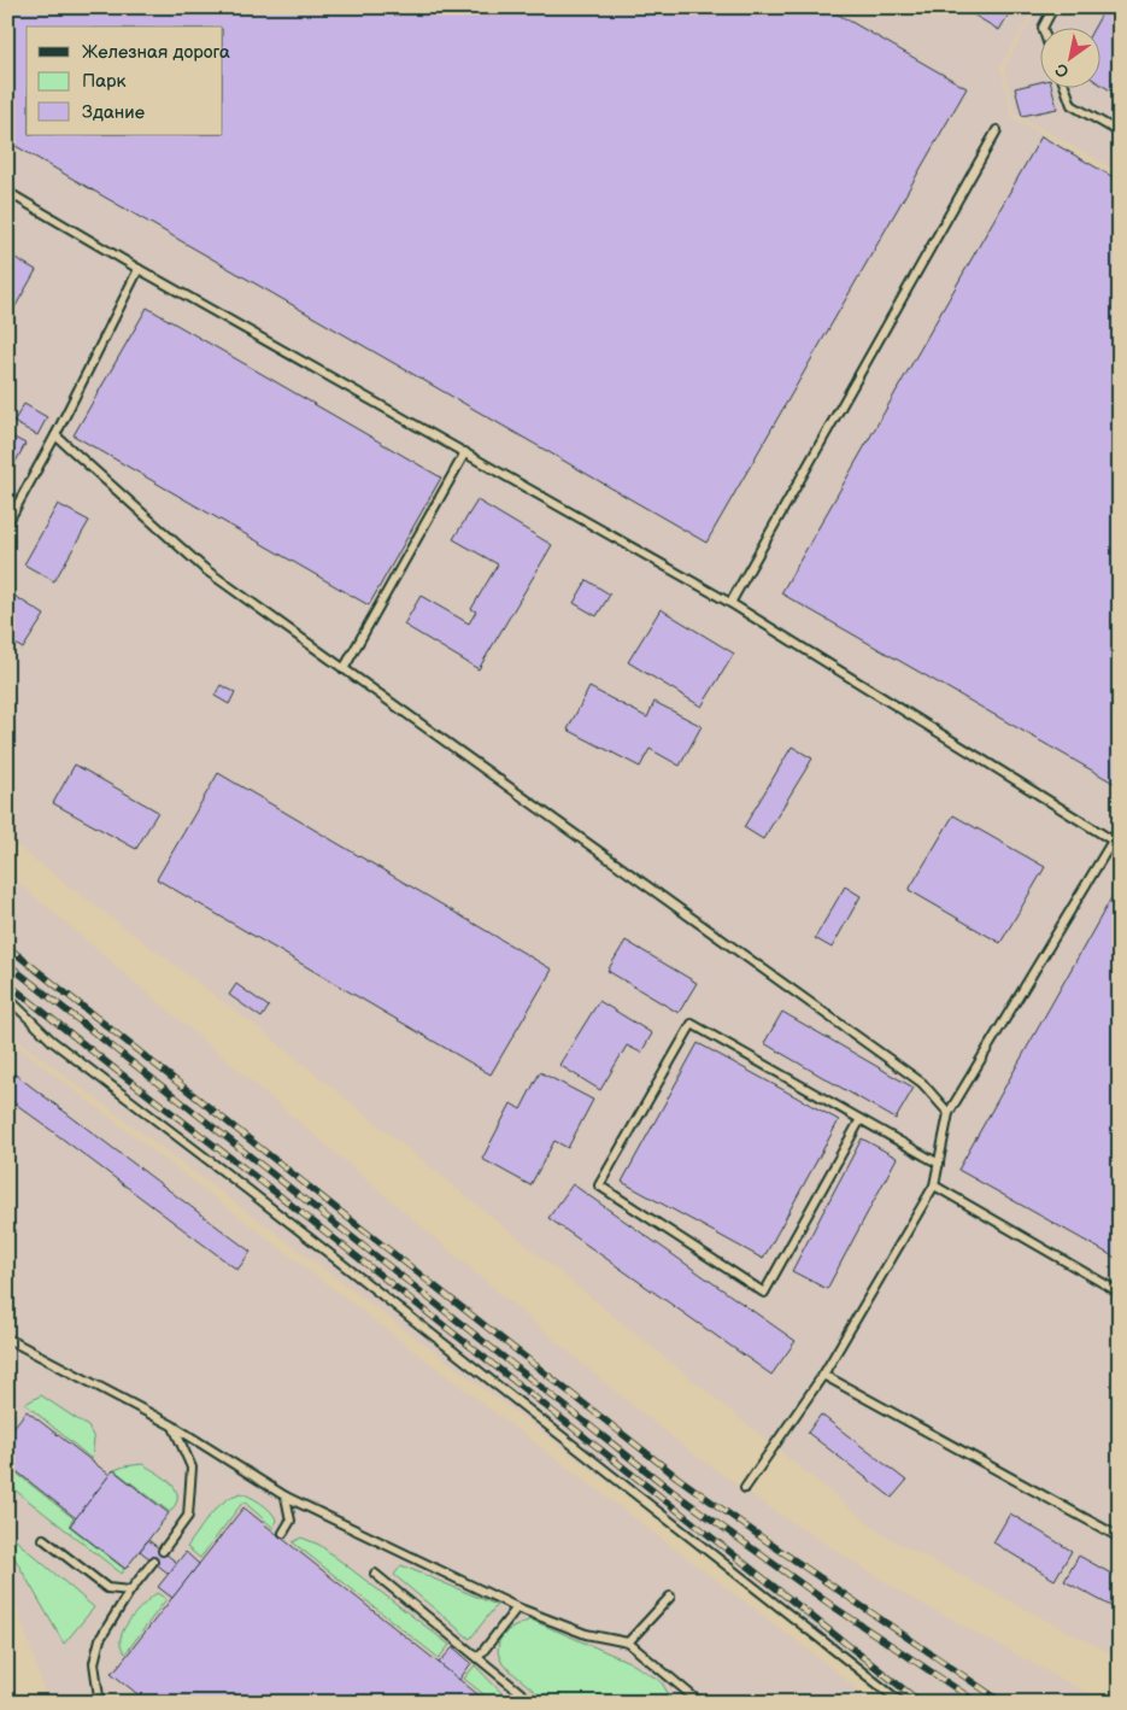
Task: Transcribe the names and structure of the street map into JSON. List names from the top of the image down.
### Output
{
  "legend": ["Железная дорога", "Парк", "Здание"],
  "north": "bottom left"
}
